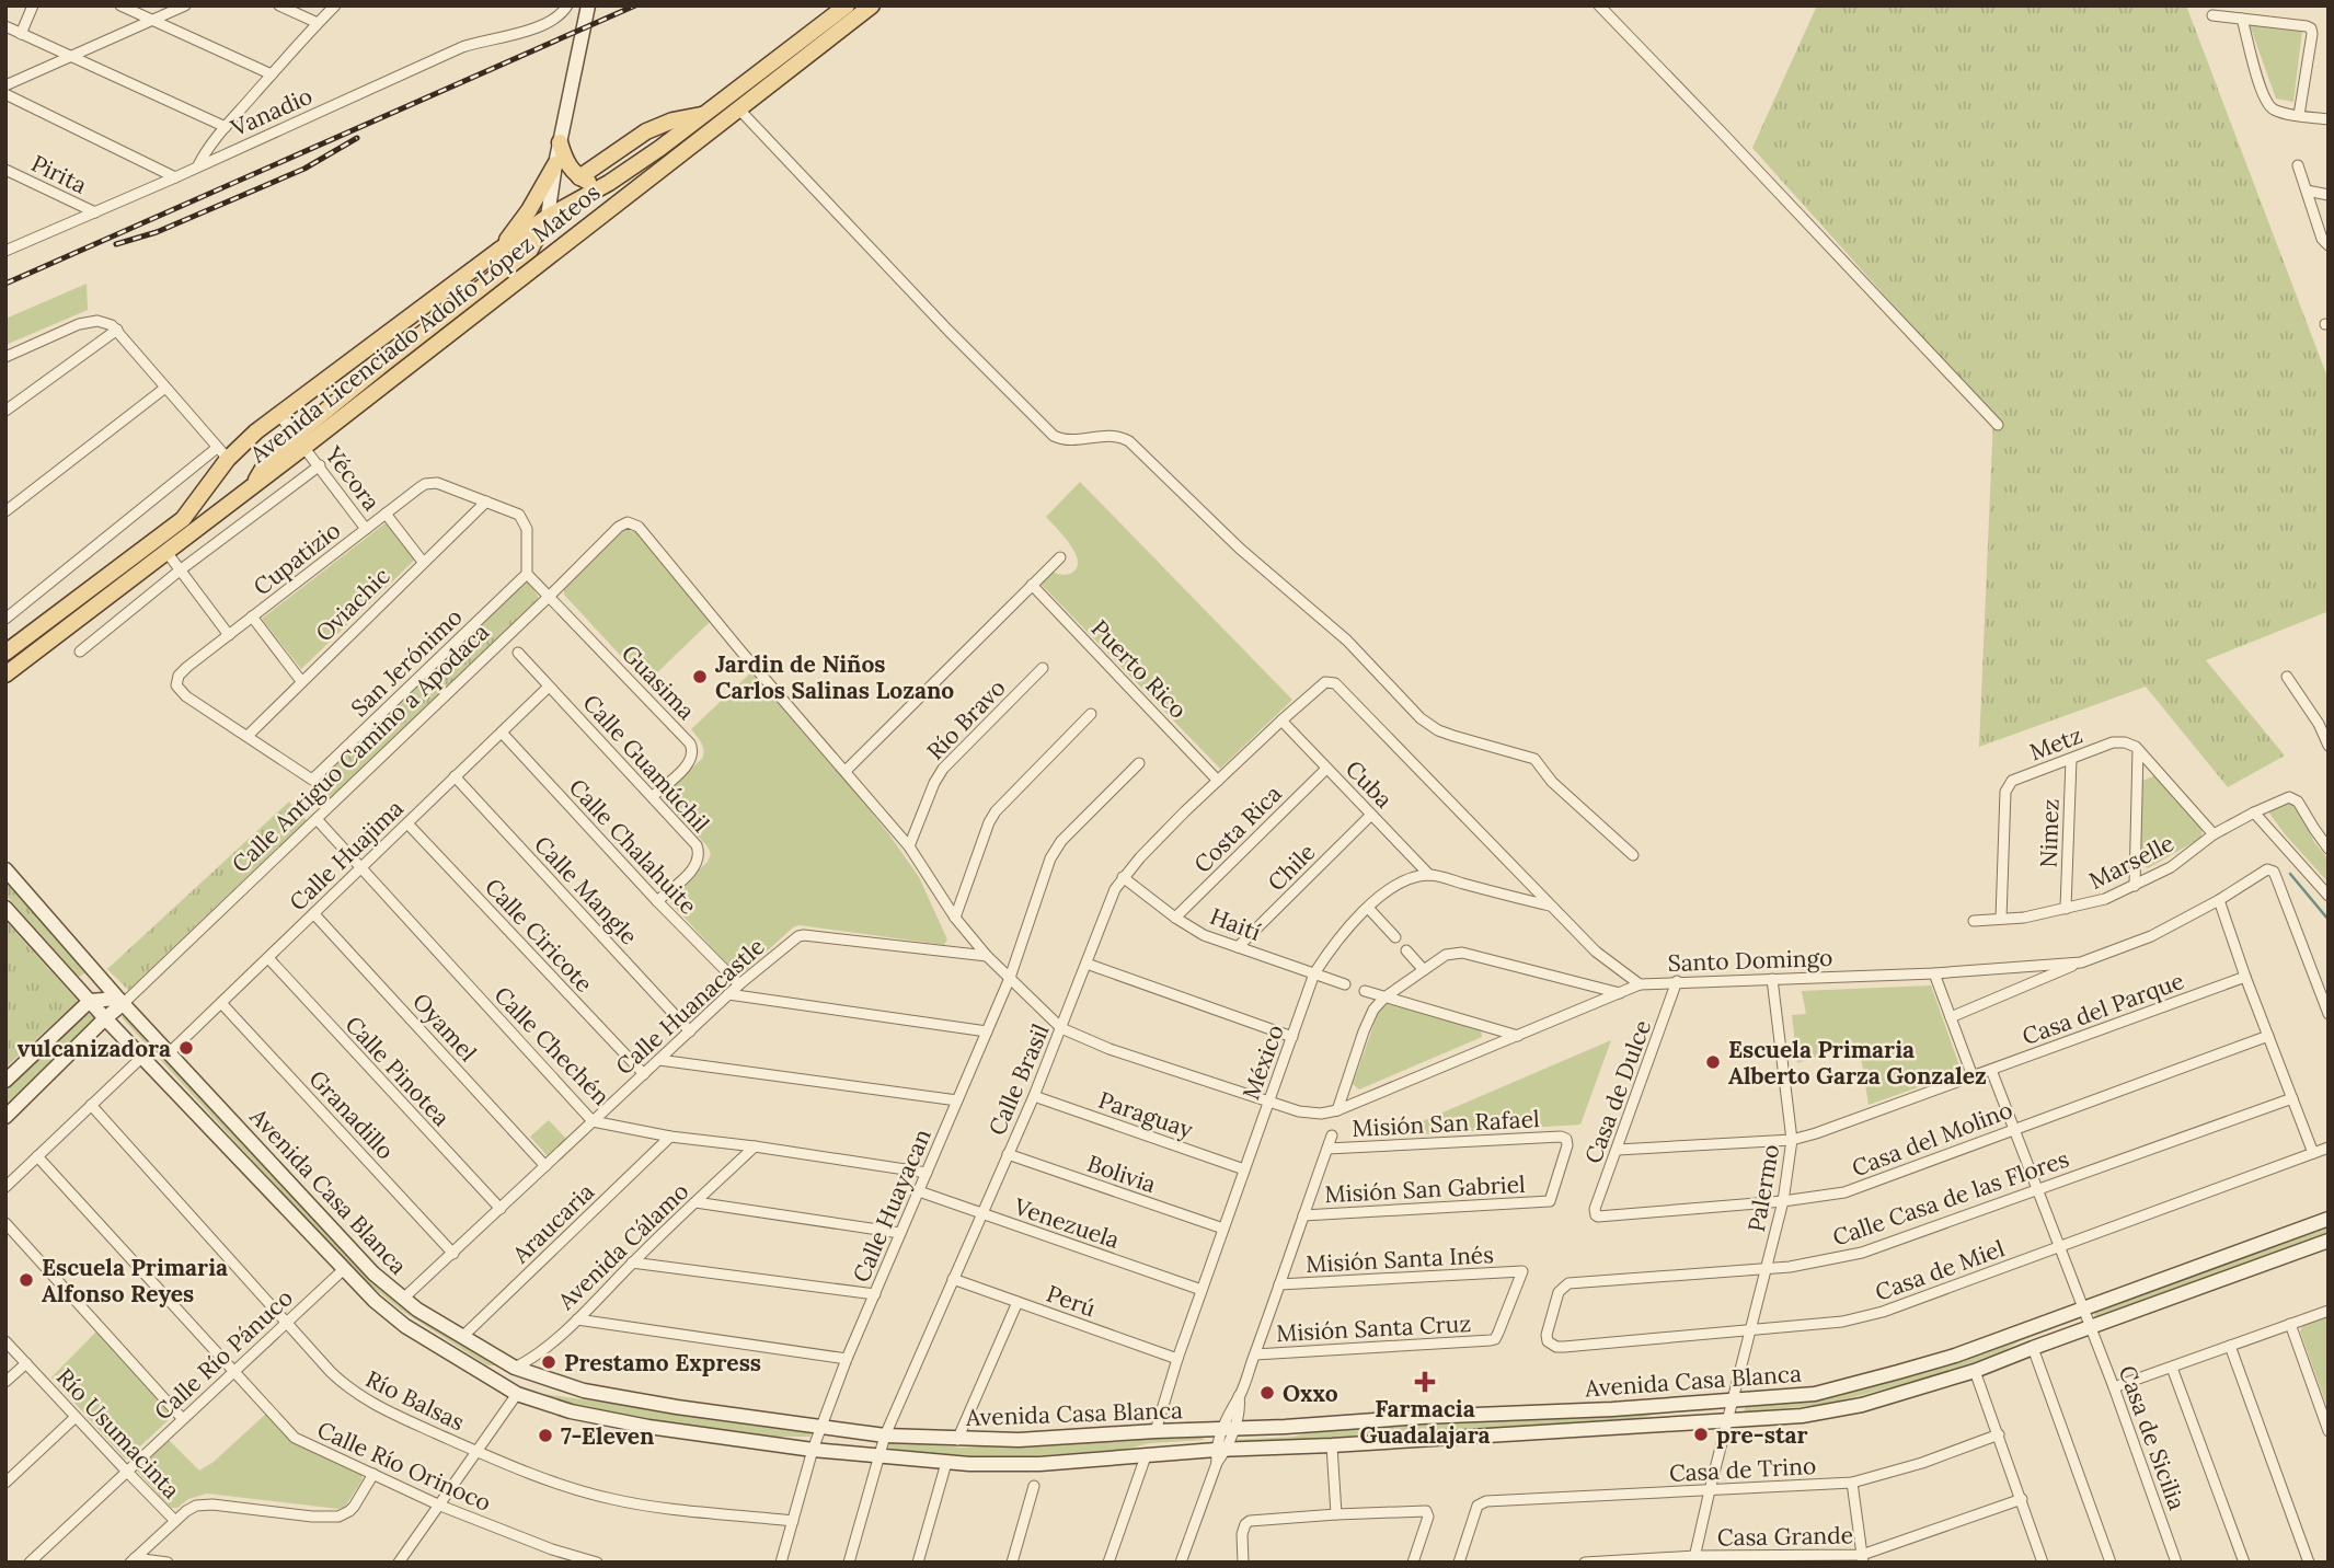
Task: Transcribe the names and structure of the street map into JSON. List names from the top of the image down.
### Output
{
  "streets": {
    "main road": ["Avenida Licenciado Adolfo López Mateos"],
    "street": [
      "Vanadio",
      "Pirita",
      "Yécora",
      "Cupatizio",
      "Oviachic",
      "San Jerónimo",
      "Puerto Rico",
      "Guasima",
      "Río Bravo",
      "Metz",
      "Calle Antiguo Camino a Apodaca",
      "Calle Guamúchil",
      "Cuba",
      "Costa Rica",
      "Nimez",
      "Calle Chalahuite",
      "Calle Huajima",
      "Marselle",
      "Chile",
      "Calle Mangle",
      "Haití",
      "Calle Ciricote",
      "Santo Domingo",
      "Calle Huanacastle",
      "Casa del Parque",
      "Oyamel",
      "Calle Chechén",
      "México",
      "Calle Pinotea",
      "Calle Brasil",
      "Casa de Dulce",
      "Granadillo",
      "Paraguay",
      "Misión San Rafael",
      "Casa del Molino",
      "Bolivia",
      "Palermo",
      "Misión San Gabriel",
      "Avenida Casa Blanca",
      "Calle Casa de las Flores",
      "Calle Huayacan",
      "Araucaria",
      "Venezuela",
      "Avenida Cálamo",
      "Misión Santa Inés",
      "Casa de Miel",
      "Perú",
      "Misión Santa Cruz",
      "Calle Río Pánuco",
      "Río Balsas",
      "Río Usumacinta",
      "Casa de Sicilia",
      "Calle Río Orinoco",
      "Casa de Trino",
      "Casa Grande"
    ]
  },
  "crossings": [
    ["Vanadio", "Pirita"],
    ["Avenida Licenciado Adolfo López Mateos", "Yécora"],
    ["Yécora", "Cupatizio"],
    ["Yécora", "Oviachic"],
    ["Cupatizio", "Oviachic"],
    ["Cupatizio", "San Jerónimo"],
    ["Puerto Rico", "Calle Brasil"],
    ["Guasima", "Calle Antiguo Camino a Apodaca"],
    ["Guasima", "Calle Guamúchil"],
    ["Metz", "Nimez"],
    ["Metz", "Marselle"],
    ["Calle Antiguo Camino a Apodaca", "Calle Chechén"],
    ["Calle Antiguo Camino a Apodaca", "Avenida Casa Blanca"],
    ["Calle Guamúchil", "Calle Chalahuite"],
    ["Calle Guamúchil", "Calle Huajima"],
    ["Cuba", "Costa Rica"],
    ["Cuba", "Chile"],
    ["Cuba", "México"],
    ["Cuba", "Calle Brasil"],
    ["Costa Rica", "Haití"],
    ["Nimez", "Marselle"],
    ["Calle Chalahuite", "Calle Huajima"],
    ["Calle Chalahuite", "Calle Huanacastle"],
    ["Calle Huajima", "Calle Mangle"],
    ["Calle Huajima", "Calle Ciricote"],
    ["Calle Huajima", "Oyamel"],
    ["Calle Huajima", "Calle Chechén"],
    ["Calle Huajima", "Calle Pinotea"],
    ["Calle Huajima", "Granadillo"],
    ["Calle Huajima", "Avenida Casa Blanca"],
    ["Chile", "Haití"],
    ["Calle Mangle", "Calle Huanacastle"],
    ["Haití", "México"],
    ["Haití", "Calle Brasil"],
    ["Calle Ciricote", "Calle Huanacastle"],
    ["Santo Domingo", "Calle Brasil"],
    ["Santo Domingo", "Casa de Dulce"],
    ["Santo Domingo", "Palermo"],
    ["Calle Huanacastle", "Oyamel"],
    ["Calle Huanacastle", "Calle Chechén"],
    ["Calle Huanacastle", "Calle Pinotea"],
    ["Calle Huanacastle", "Granadillo"],
    ["Calle Huanacastle", "Avenida Casa Blanca"],
    ["Casa del Parque", "Casa de Dulce"],
    ["Casa del Parque", "Palermo"],
    ["Casa del Parque", "Casa de Sicilia"],
    ["Calle Chechén", "Calle Huayacan"],
    ["Calle Chechén", "Araucaria"],
    ["Calle Chechén", "Avenida Cálamo"],
    ["México", "Paraguay"],
    ["México", "Bolivia"],
    ["México", "Avenida Casa Blanca"],
    ["México", "Venezuela"],
    ["México", "Perú"],
    ["Calle Brasil", "Paraguay"],
    ["Calle Brasil", "Bolivia"],
    ["Calle Brasil", "Avenida Casa Blanca"],
    ["Calle Brasil", "Venezuela"],
    ["Calle Brasil", "Perú"],
    ["Casa de Dulce", "Casa del Molino"],
    ["Misión San Rafael", "Misión San Gabriel"],
    ["Casa del Molino", "Palermo"],
    ["Casa del Molino", "Casa de Sicilia"],
    ["Palermo", "Avenida Casa Blanca"],
    ["Palermo", "Calle Casa de las Flores"],
    ["Palermo", "Casa de Miel"],
    ["Palermo", "Casa de Trino"],
    ["Palermo", "Casa Grande"],
    ["Avenida Casa Blanca", "Calle Huayacan"],
    ["Avenida Casa Blanca", "Araucaria"],
    ["Avenida Casa Blanca", "Avenida Cálamo"],
    ["Avenida Casa Blanca", "Calle Río Pánuco"],
    ["Avenida Casa Blanca", "Casa de Sicilia"],
    ["Calle Casa de las Flores", "Casa de Miel"],
    ["Calle Casa de las Flores", "Casa de Sicilia"],
    ["Calle Huayacan", "Venezuela"],
    ["Calle Huayacan", "Río Balsas"],
    ["Misión Santa Inés", "Misión Santa Cruz"],
    ["Casa de Miel", "Casa de Sicilia"],
    ["Calle Río Pánuco", "Río Balsas"],
    ["Calle Río Pánuco", "Río Usumacinta"],
    ["Calle Río Pánuco", "Calle Río Orinoco"],
    ["Río Usumacinta", "Calle Río Orinoco"]
  ],
  "places": {
    "other": [
      "Jardin de Niños Carlos Salinas Lozano",
      "vulcanizadora",
      "Escuela Primaria Alberto Garza Gonzalez",
      "Escuela Primaria Alfonso Reyes",
      "Prestamo Express",
      "Oxxo",
      "pre-star",
      "7-Eleven"
    ],
    "health": ["Farmacia Guadalajara"]
  }
}
